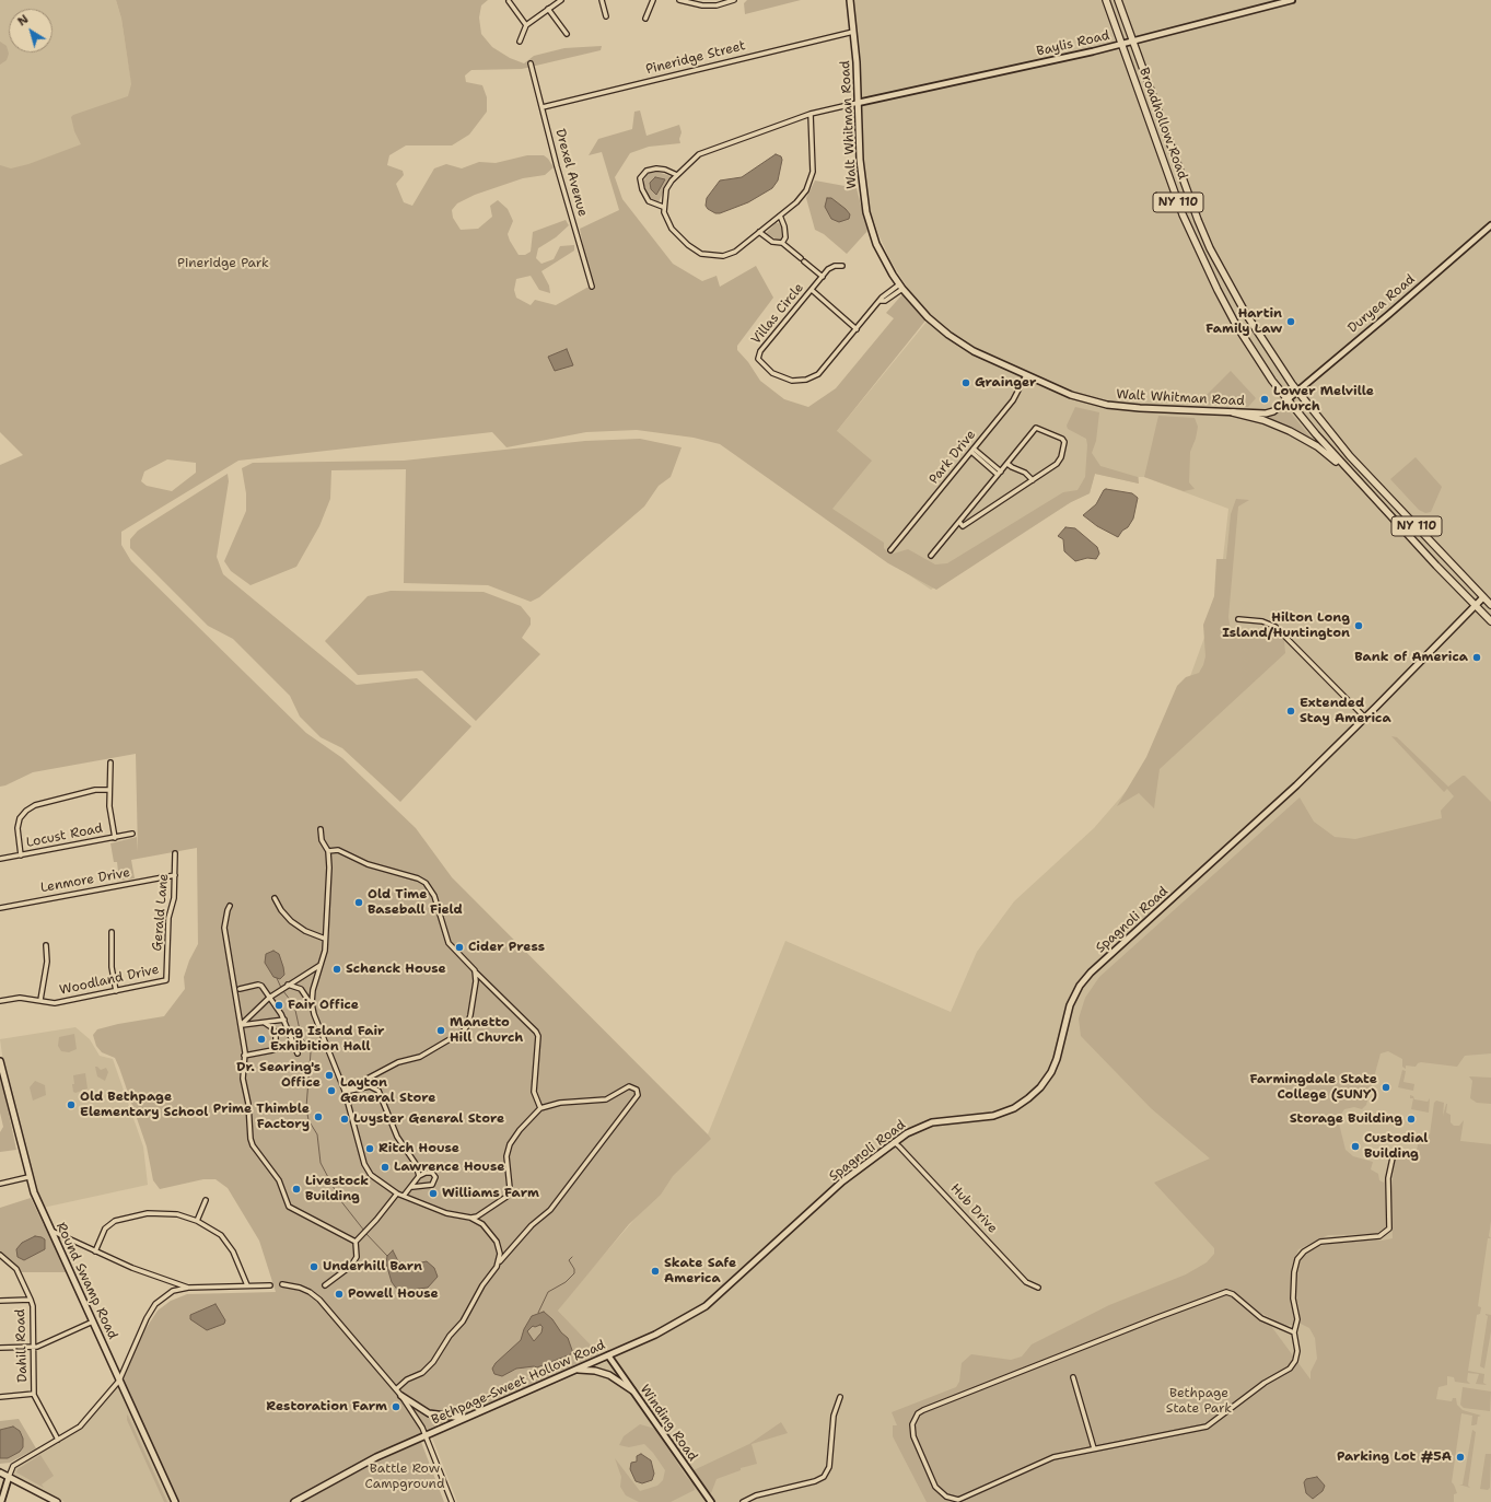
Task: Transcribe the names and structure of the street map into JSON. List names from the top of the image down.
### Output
{
  "streets": {
    "main road": [
      "Broadhollow Road",
      "Walt Whitman Road",
      "NY 110",
      "Spagnoli Road",
      "Round Swamp Road",
      "Bethpage-Sweet Hollow Road"
    ],
    "street": [
      "Baylis Road",
      "Pineridge Street",
      "Drexel Avenue",
      "Duryea Road",
      "Villas Circle",
      "Park Drive",
      "Locust Road",
      "Lenmore Drive",
      "Gerald Lane",
      "Woodland Drive",
      "Hub Drive",
      "Dahill Road",
      "Winding Road"
    ]
  },
  "crossings": [
    ["Baylis Road", "Broadhollow Road"],
    ["Baylis Road", "Walt Whitman Road"],
    ["Pineridge Street", "Walt Whitman Road"],
    ["Pineridge Street", "Drexel Avenue"],
    ["Broadhollow Road", "Walt Whitman Road"],
    ["Broadhollow Road", "Duryea Road"],
    ["Broadhollow Road", "Spagnoli Road"],
    ["Walt Whitman Road", "Duryea Road"],
    ["Walt Whitman Road", "Villas Circle"],
    ["Walt Whitman Road", "Park Drive"],
    ["Lenmore Drive", "Gerald Lane"],
    ["Gerald Lane", "Woodland Drive"],
    ["Spagnoli Road", "Hub Drive"],
    ["Spagnoli Road", "Bethpage-Sweet Hollow Road"],
    ["Bethpage-Sweet Hollow Road", "Winding Road"]
  ],
  "parks": ["Pineridge Park", "Bethpage State Park", "Battle Row Campground"],
  "places": [
    "Hartin Family Law",
    "Grainger",
    "Lower Melville Church",
    "Hilton Long Island/Huntington",
    "Bank of America",
    "Extended Stay America",
    "Old Time Baseball Field",
    "Cider Press",
    "Schenck House",
    "Fair Office",
    "Manetto Hill Church",
    "Long Island Fair Exhibition Hall",
    "Dr. Searing's Office",
    "Farmingdale State College (SUNY)",
    "Layton General Store",
    "Old Bethpage Elementary School",
    "Prime Thimble Factory",
    "Luyster General Store",
    "Storage Building",
    "Custodial Building",
    "Ritch House",
    "Lawrence House",
    "Livestock Building",
    "Williams Farm",
    "Underhill Barn",
    "Skate Safe America",
    "Powell House",
    "Restoration Farm",
    "Parking Lot #5A"
  ],
  "north": "top left"
}
